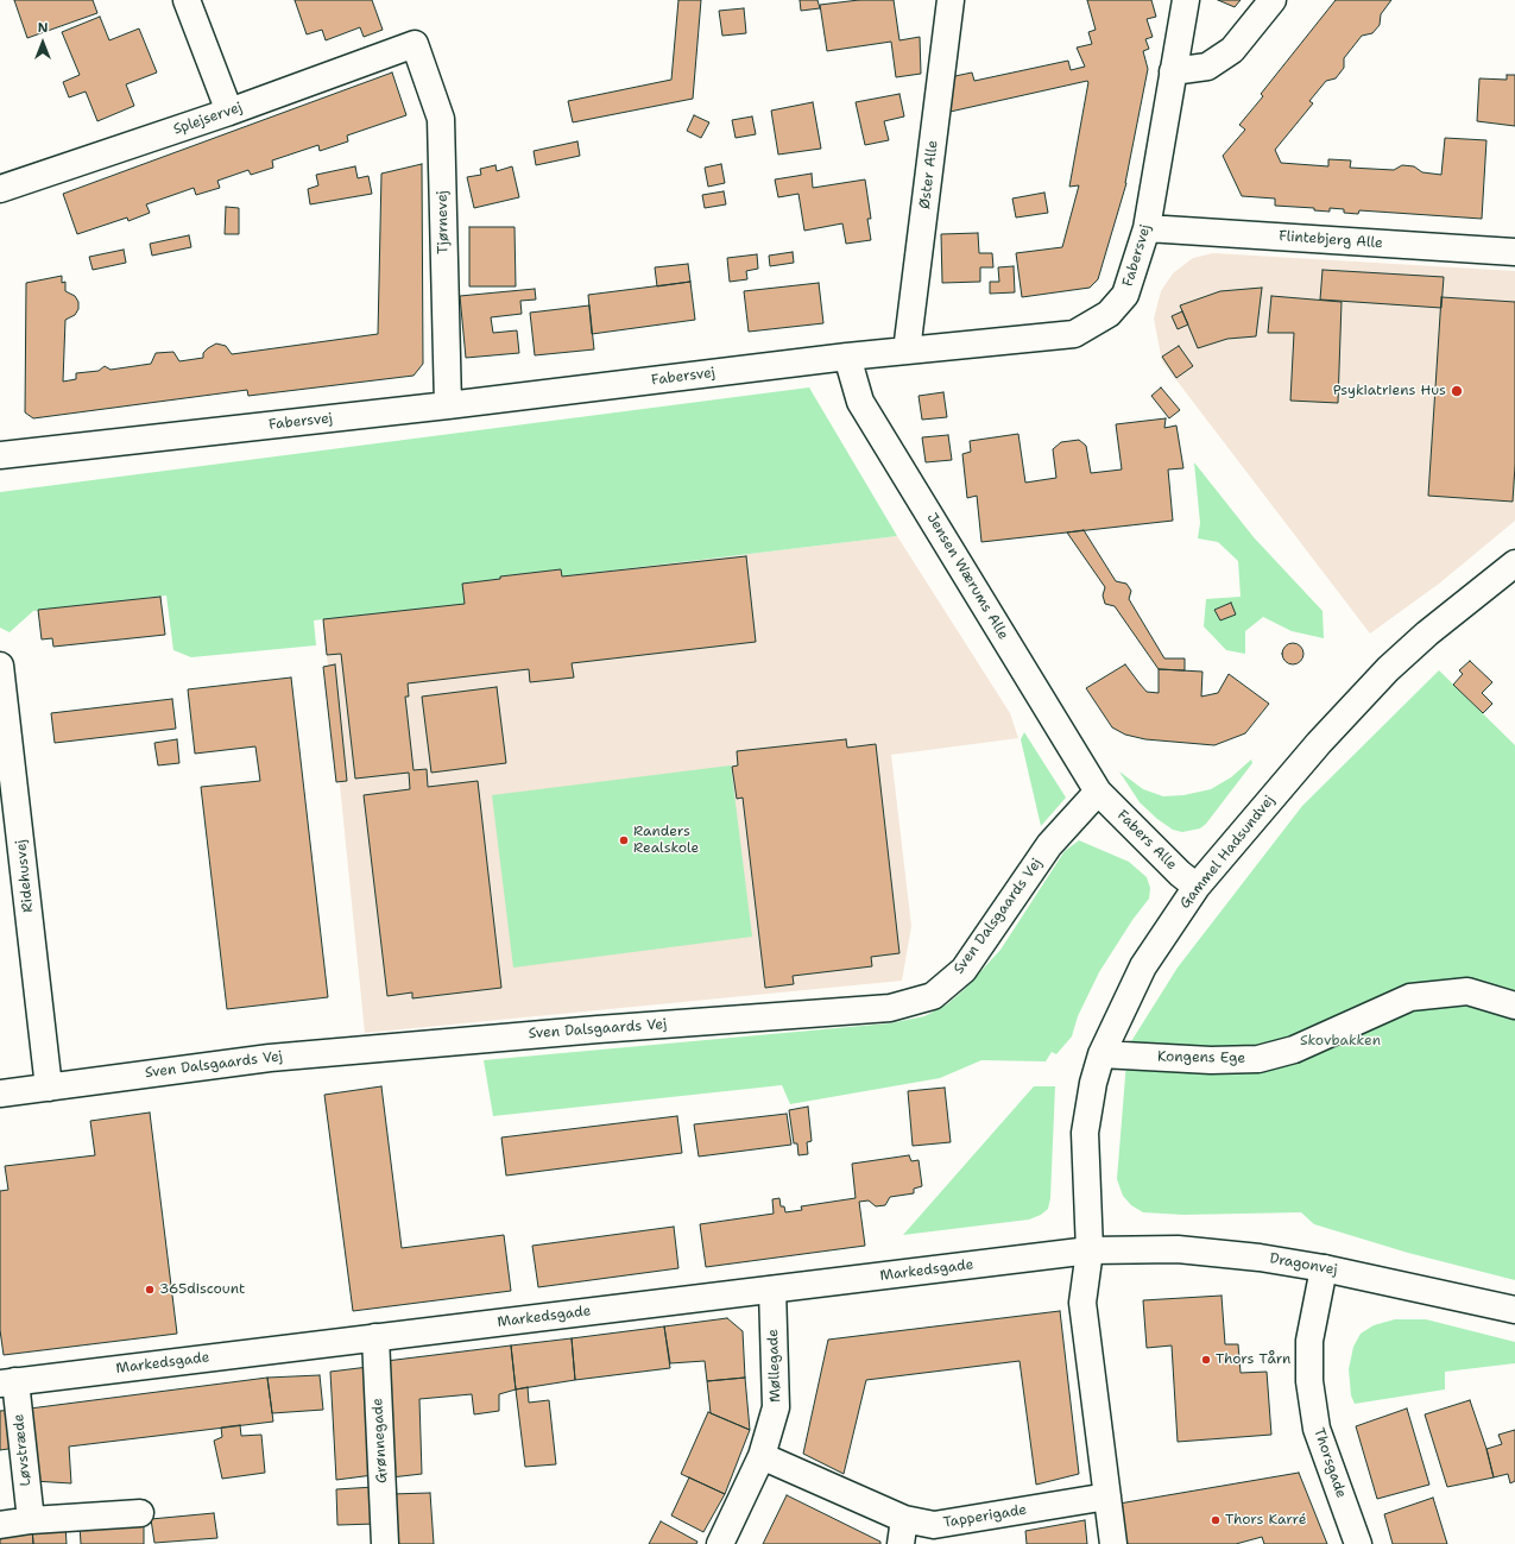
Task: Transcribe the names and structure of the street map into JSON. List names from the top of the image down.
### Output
{
  "streets": {
    "street": [
      "Splejservej",
      "Øster Alle",
      "Tjørnevej",
      "Flintebjerg Alle",
      "Fabersvej",
      "Jensen Wærums Alle",
      "Fabers Alle",
      "Gammel Hadsundvej",
      "Ridehusvej",
      "Sven Dalsgaards Vej",
      "Kongens Ege",
      "Dragonvej",
      "Markedsgade",
      "Møllegade",
      "Grønnegade",
      "Løvstræde",
      "Thorsgade",
      "Tapperigade"
    ]
  },
  "crossings": [
    ["Splejservej", "Tjørnevej"],
    ["Øster Alle", "Fabersvej"],
    ["Tjørnevej", "Fabersvej"],
    ["Flintebjerg Alle", "Fabersvej"],
    ["Fabersvej", "Jensen Wærums Alle"],
    ["Jensen Wærums Alle", "Fabers Alle"],
    ["Jensen Wærums Alle", "Sven Dalsgaards Vej"],
    ["Fabers Alle", "Gammel Hadsundvej"],
    ["Fabers Alle", "Sven Dalsgaards Vej"],
    ["Gammel Hadsundvej", "Kongens Ege"],
    ["Gammel Hadsundvej", "Dragonvej"],
    ["Gammel Hadsundvej", "Markedsgade"],
    ["Ridehusvej", "Sven Dalsgaards Vej"],
    ["Dragonvej", "Markedsgade"],
    ["Dragonvej", "Thorsgade"],
    ["Markedsgade", "Møllegade"],
    ["Markedsgade", "Grønnegade"],
    ["Markedsgade", "Løvstræde"],
    ["Møllegade", "Tapperigade"]
  ],
  "parks": ["Skovbakken"],
  "places": [
    "Psykiatriens Hus",
    "Randers Realskole",
    "365discount",
    "Thors Tårn",
    "Thors Karré"
  ],
  "north": "top"
}
